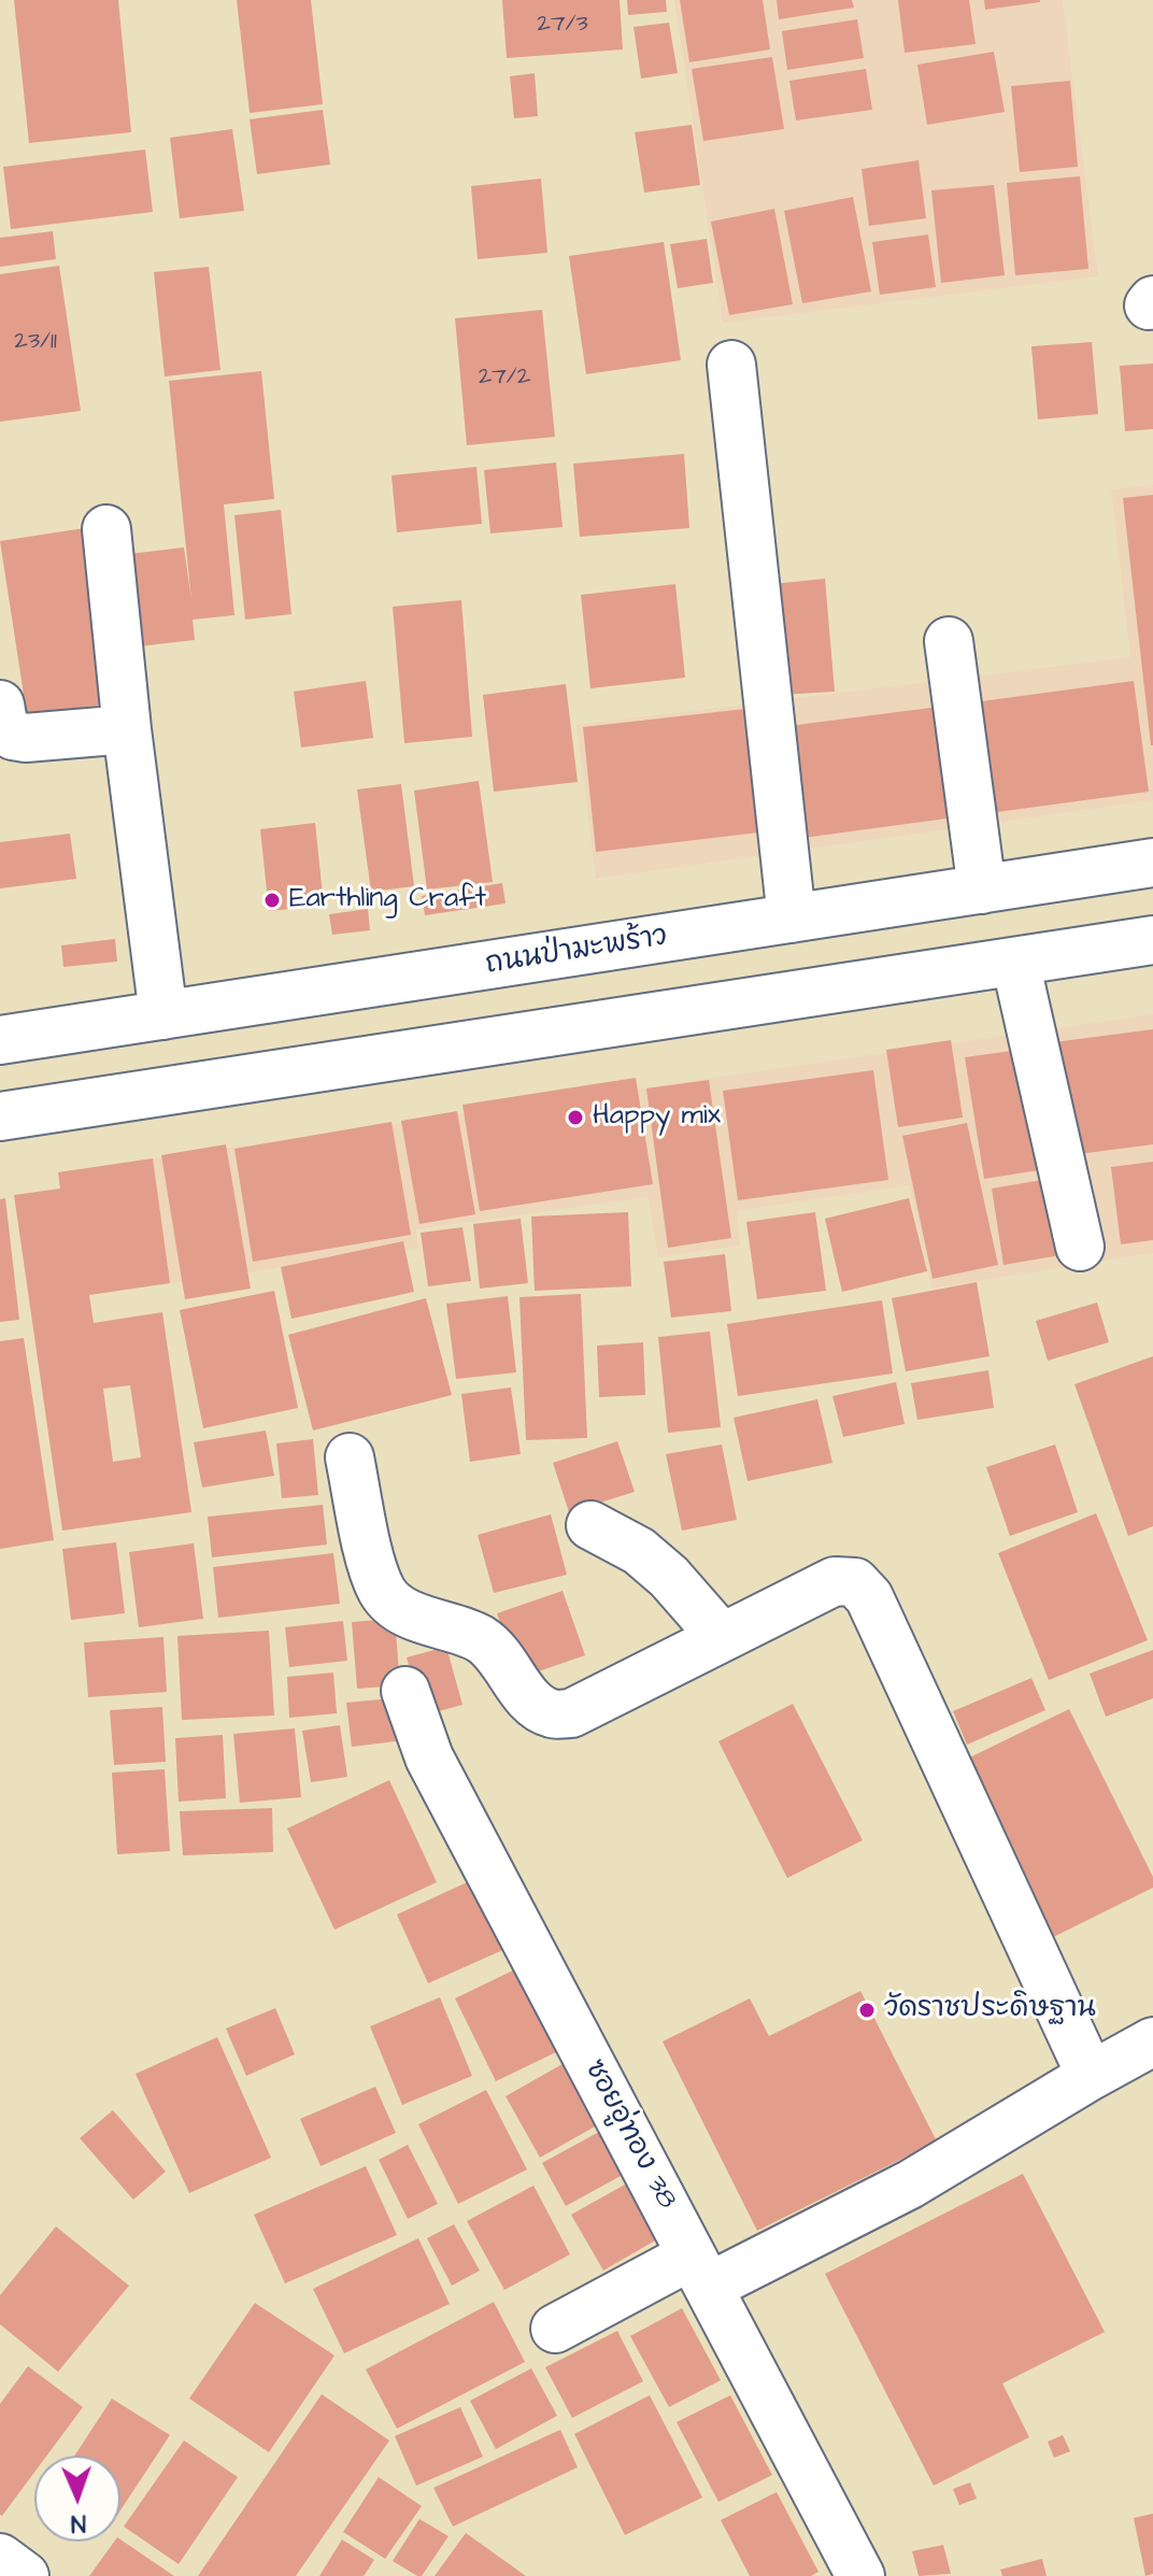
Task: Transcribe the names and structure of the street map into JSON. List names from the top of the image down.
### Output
{
  "streets": {
    "street": ["ถนนป่ามะพร้าว", "ซอยอู่ทอง 38"]
  },
  "places": ["Earthling Craft", "Happy mix", "วัดราชประดิษฐาน"],
  "house_numbers": ["27/3", "23/11", "27/2"],
  "north": "bottom"
}
